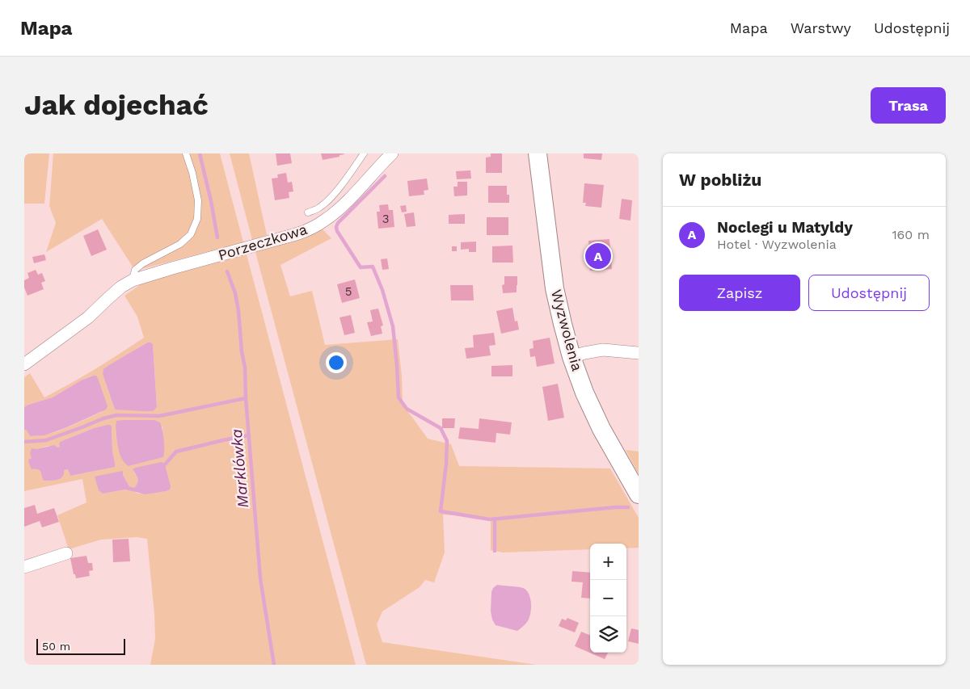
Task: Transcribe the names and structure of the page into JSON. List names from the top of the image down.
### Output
{
  "streets": {
    "main road": ["Wyzwolenia"],
    "street": ["Porzeczkowa"]
  },
  "water": ["Marklówka"],
  "house_numbers": ["3", "5"],
  "scale_bar": "50 m",
  "page": {
    "header": "Mapa",
    "nav": ["Mapa", "Warstwy", "Udostępnij"],
    "buttons": [
      "Trasa",
      ["Zapisz", "Udostępnij"]
    ],
    "title": "Jak dojechać",
    "heading": "W pobliżu",
    "list": [
      {
        "mark": "A",
        "name": "Noclegi u Matyldy",
        "note": "Hotel · Wyzwolenia",
        "value": "160 m"
      }
    ],
    "pins": "A",
    "map_buttons": ["+", "−"],
    "scale": "50 m"
  }
}
